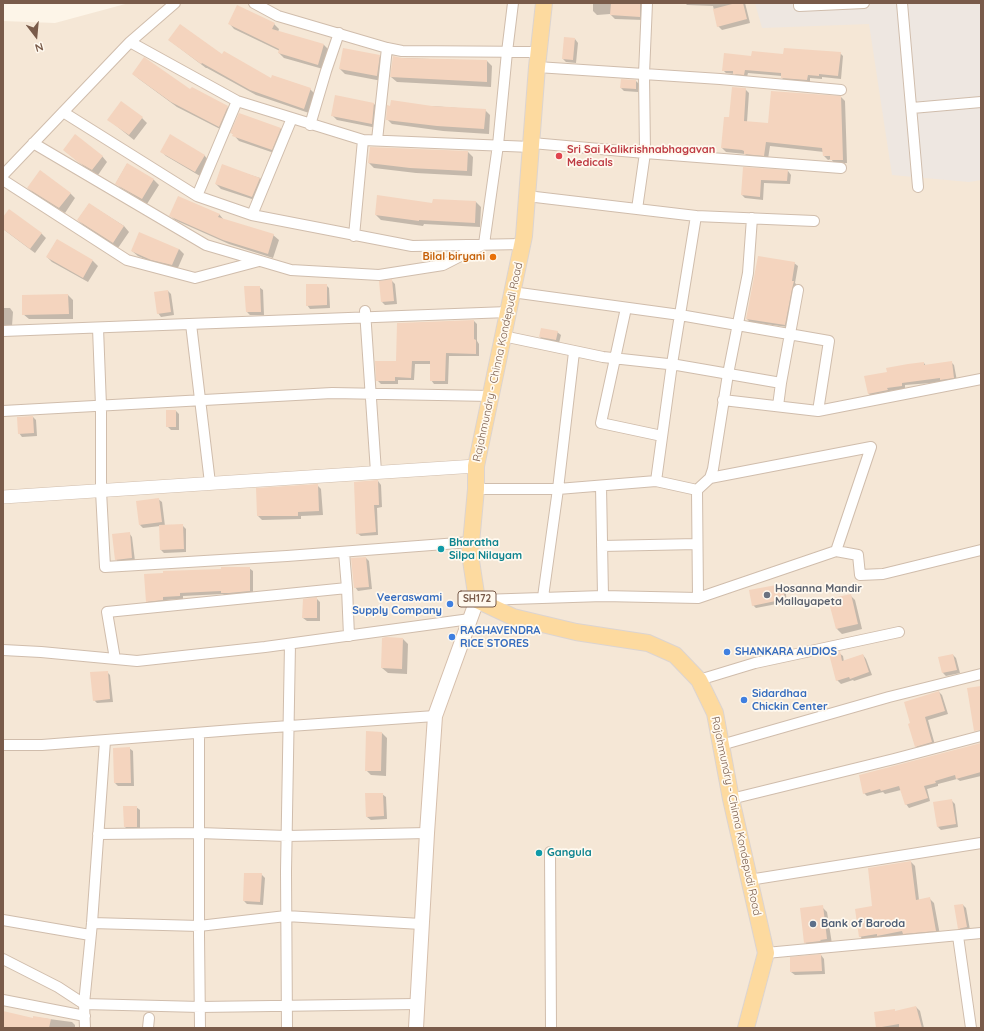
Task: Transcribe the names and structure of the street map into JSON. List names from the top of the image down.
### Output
{
  "streets": {
    "main road": ["Rajahmundry - Chinna Kondepudi Road", "SH172"]
  },
  "places": [
    "Sri Sai Kalikrishnabhagavan Medicals",
    "Bilal biryani",
    "Bharatha Silpa Nilayam",
    "Hosanna Mandir Mallayapeta",
    "Veeraswami Supply Company",
    "RAGHAVENDRA RICE STORES",
    "SHANKARA AUDIOS",
    "Sidardhaa Chickin Center",
    "Gangula",
    "Bank of Baroda"
  ],
  "north": "bottom"
}
